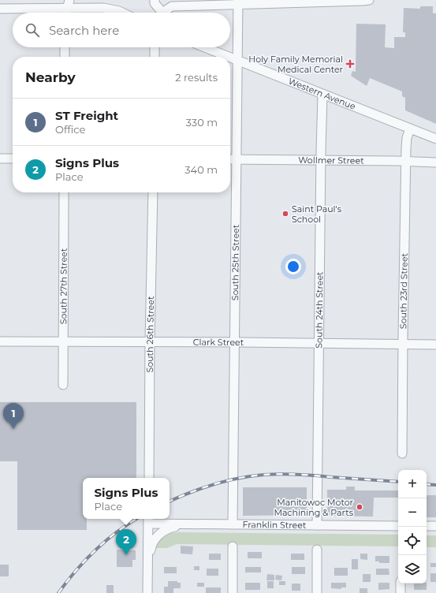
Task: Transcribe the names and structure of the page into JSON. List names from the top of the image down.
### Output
{
  "streets": {
    "street": [
      "Western Avenue",
      "Wollmer Street",
      "South 25th Street",
      "South 27th Street",
      "South 23rd Street",
      "South 24th Street",
      "South 26th Street",
      "Clark Street",
      "Franklin Street"
    ]
  },
  "crossings": [
    ["Western Avenue", "South 25th Street"],
    ["Western Avenue", "South 23rd Street"],
    ["Western Avenue", "South 24th Street"],
    ["Wollmer Street", "South 25th Street"],
    ["Wollmer Street", "South 23rd Street"],
    ["Wollmer Street", "South 24th Street"],
    ["South 25th Street", "Clark Street"],
    ["South 25th Street", "Franklin Street"],
    ["South 27th Street", "Clark Street"],
    ["South 23rd Street", "Clark Street"],
    ["South 24th Street", "Clark Street"],
    ["South 24th Street", "Franklin Street"],
    ["South 26th Street", "Clark Street"]
  ],
  "places": {
    "health": ["Holy Family Memorial Medical Center"],
    "other": ["Saint Paul's School", "Manitowoc Motor Machining & Parts"]
  },
  "page": {
    "search": "Search here",
    "heading": ["Nearby", "2 results"],
    "list": [
      {
        "mark": "1",
        "name": "ST Freight",
        "note": "Office",
        "value": "330 m"
      },
      {
        "mark": "2",
        "name": "Signs Plus",
        "note": "Place",
        "value": "340 m"
      }
    ],
    "pins": ["1", "2"],
    "map_buttons": ["+", "−"],
    "popup": ["Signs Plus", "Place"]
  }
}
